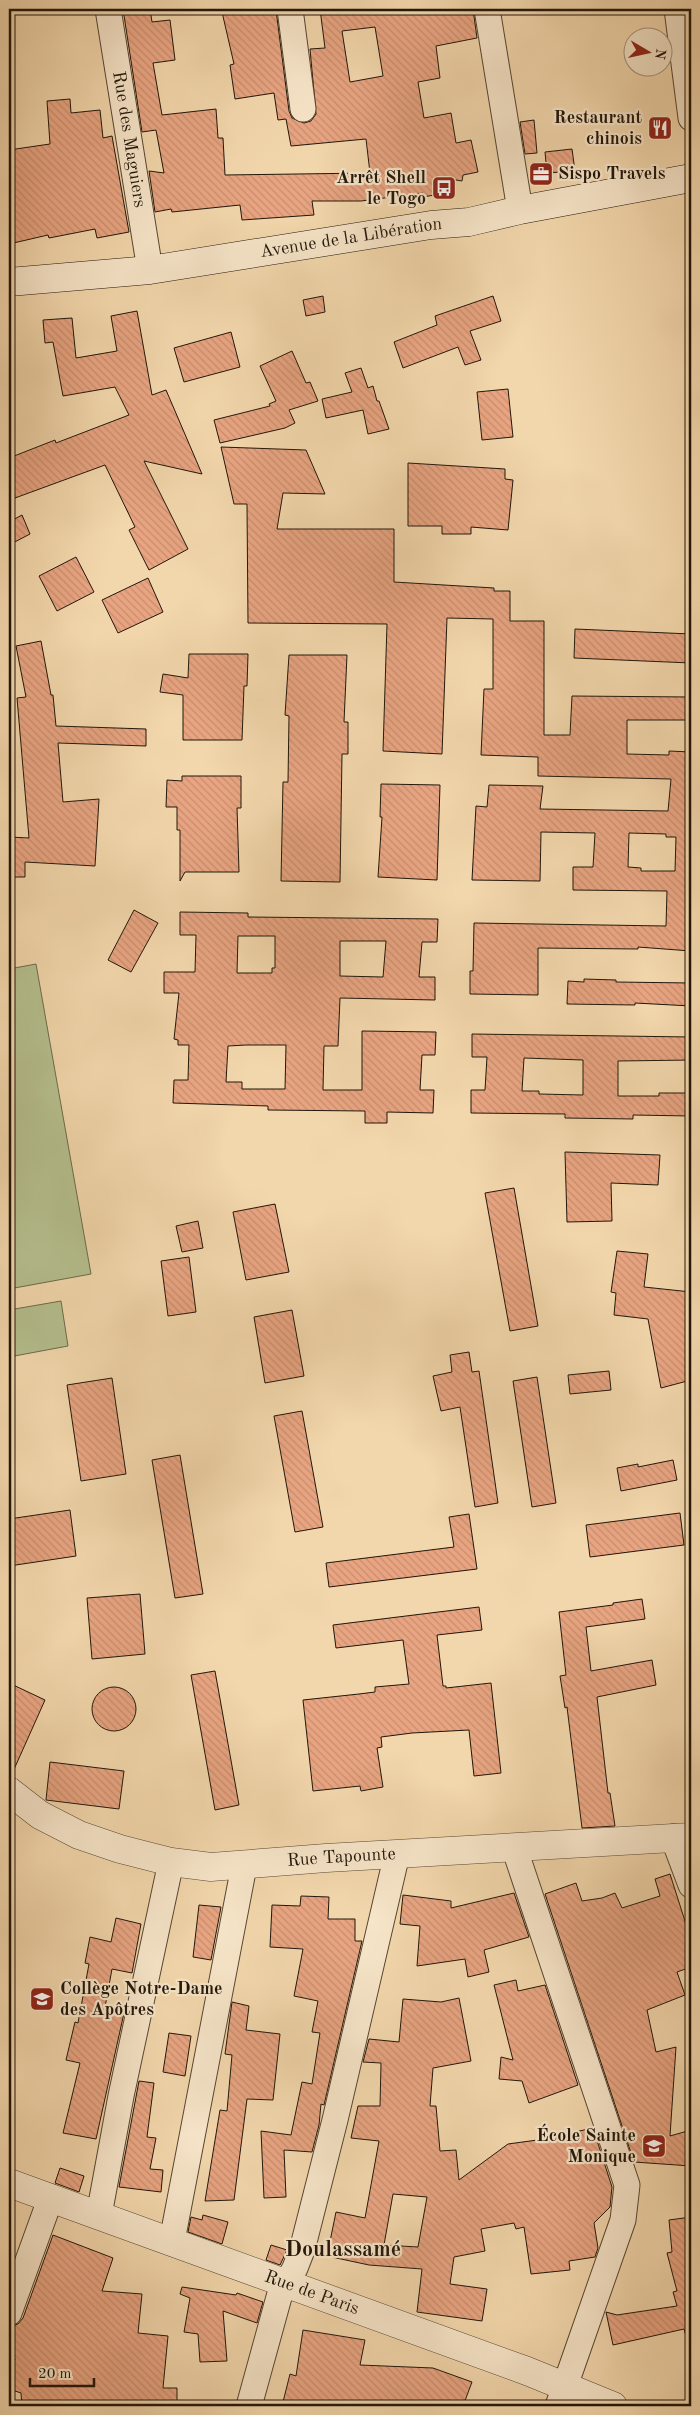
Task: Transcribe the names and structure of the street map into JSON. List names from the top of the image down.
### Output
{
  "streets": {
    "street": [
      "Rue des Maguiers",
      "Avenue de la Libération",
      "Rue Tapounte",
      "Rue de Paris"
    ]
  },
  "crossings": [
    ["Rue des Maguiers", "Avenue de la Libération"]
  ],
  "districts": ["Doulassamé"],
  "places": {
    "restaurant": ["Restaurant chinois"],
    "office": ["Sispo Travels"],
    "bus stop": ["Arrêt Shell le Togo"],
    "school or university": ["Collège Notre-Dame des Apôtres", "École Sainte Monique"]
  },
  "scale_bar": "20 m",
  "north": "right"
}
